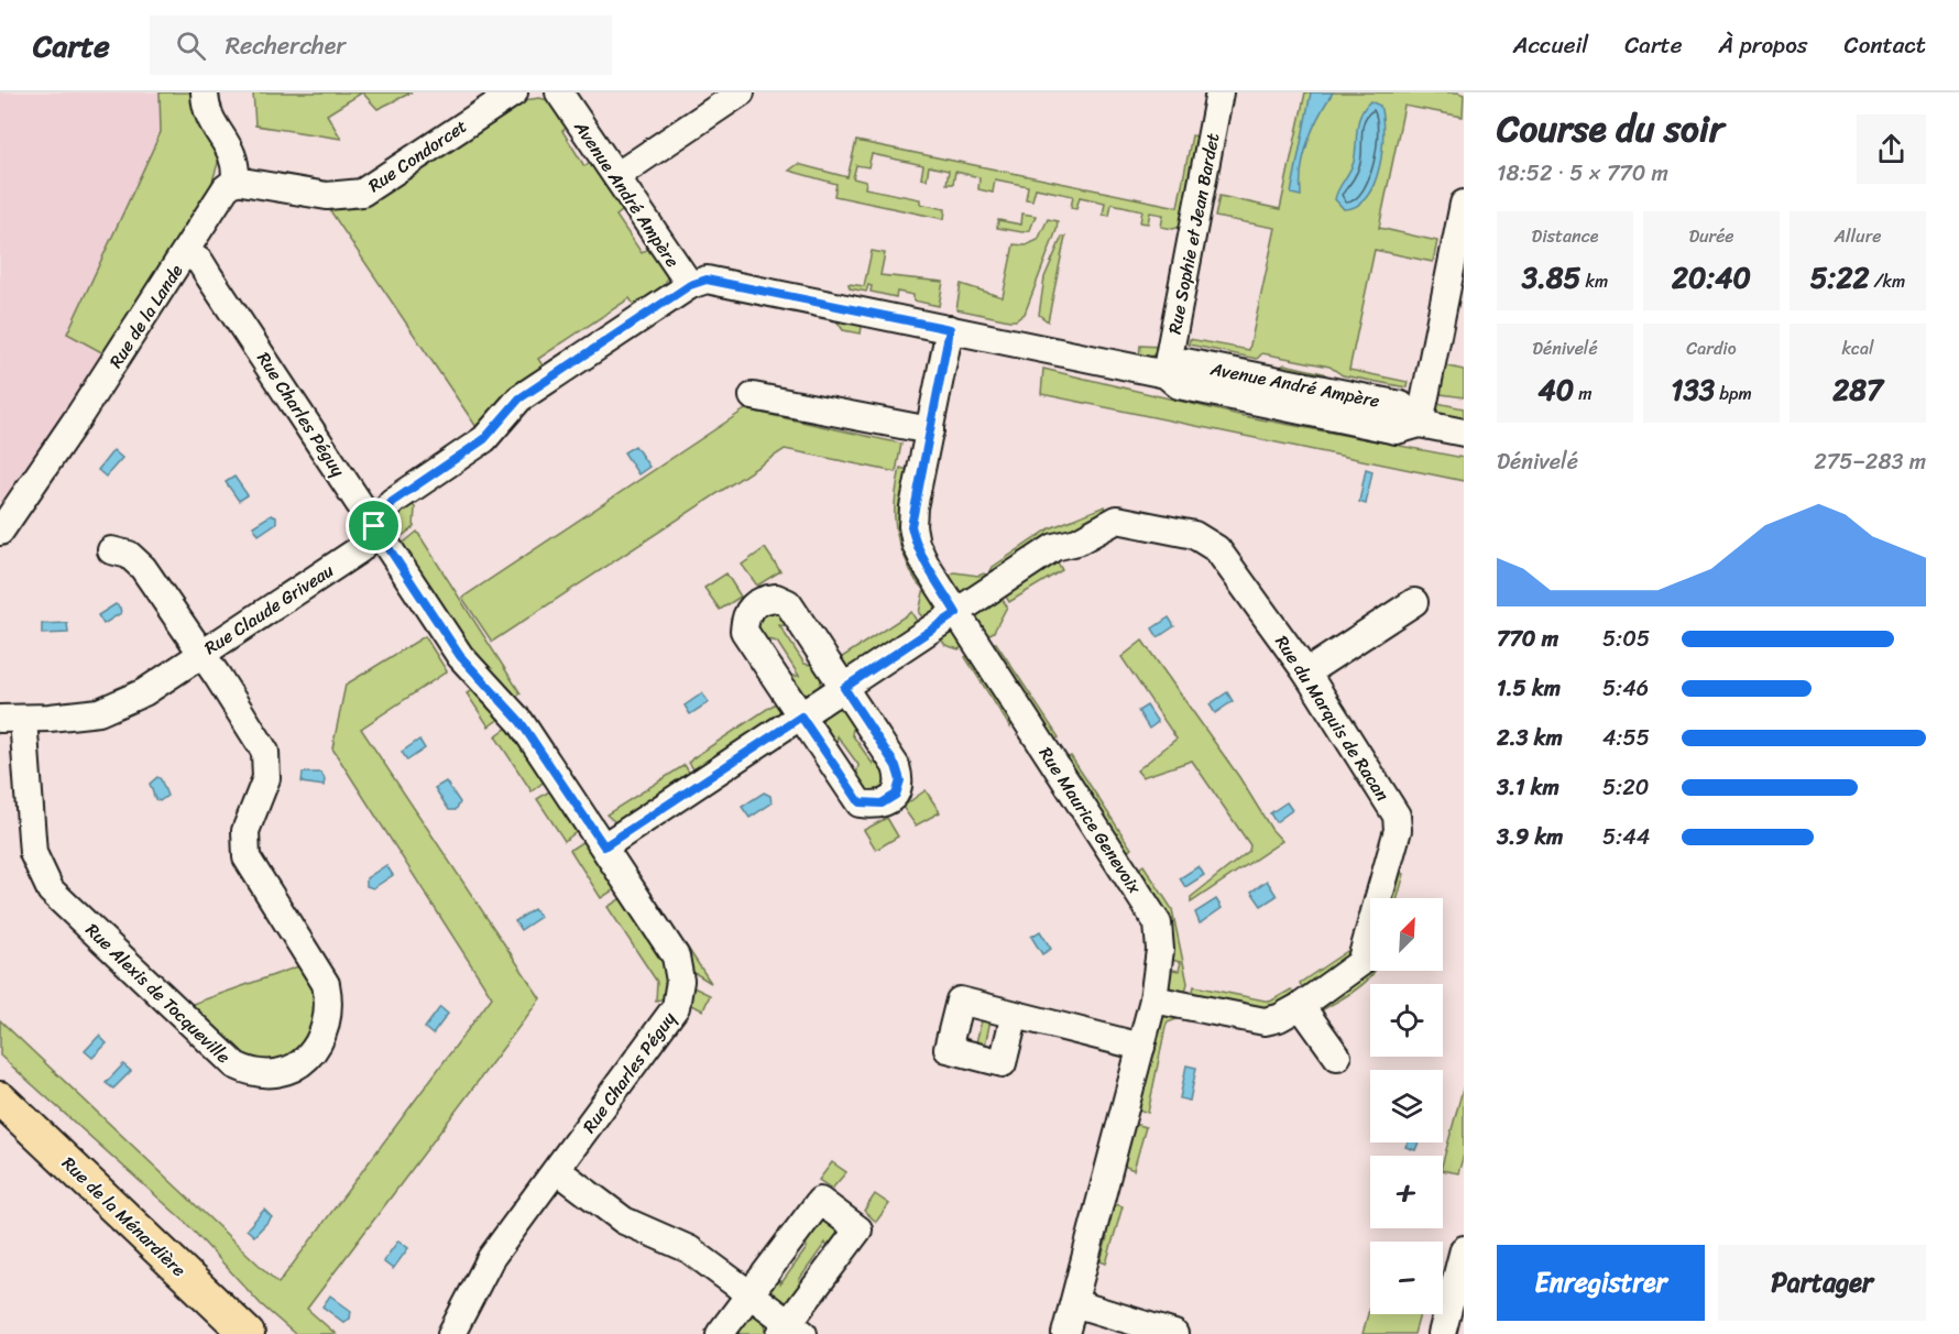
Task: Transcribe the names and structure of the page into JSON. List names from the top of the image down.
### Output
{
  "streets": {
    "main road": ["Rue de la Ménardière"],
    "street": [
      "Rue Condorcet",
      "Avenue André Ampère",
      "Rue Sophie et Jean Bardet",
      "Rue de la Lande",
      "Rue Charles Péguy",
      "Rue Claude Griveau",
      "Rue du Marquis de Racan",
      "Rue Maurice Genevoix",
      "Rue Alexis de Tocqueville"
    ]
  },
  "crossings": [
    ["Rue Condorcet", "Rue de la Lande"],
    ["Avenue André Ampère", "Rue Sophie et Jean Bardet"],
    ["Avenue André Ampère", "Rue Claude Griveau"],
    ["Avenue André Ampère", "Rue Maurice Genevoix"],
    ["Rue de la Lande", "Rue Charles Péguy"],
    ["Rue Charles Péguy", "Rue Claude Griveau"],
    ["Rue Charles Péguy", "Rue du Marquis de Racan"],
    ["Rue Claude Griveau", "Rue Alexis de Tocqueville"],
    ["Rue du Marquis de Racan", "Rue Maurice Genevoix"]
  ],
  "north": "top right",
  "page": {
    "header": "Carte",
    "search": "Rechercher",
    "nav": [
      "Accueil",
      "Carte",
      "À propos",
      "Contact"
    ],
    "heading": ["Course du soir", "18:52 · 5 × 770 m"],
    "stats": [
      ["Distance", "3.85 km"],
      ["Durée", "20:40"],
      ["Allure", "5:22 /km"],
      ["Dénivelé", "40 m"],
      ["Cardio", "133 bpm"],
      ["kcal", "287"]
    ],
    "chart": ["Dénivelé", "275–283 m"],
    "list": [
      {
        "name": "770 m",
        "note": "5:05"
      },
      {
        "name": "1.5 km",
        "note": "5:46"
      },
      {
        "name": "2.3 km",
        "note": "4:55"
      },
      {
        "name": "3.1 km",
        "note": "5:20"
      },
      {
        "name": "3.9 km",
        "note": "5:44"
      }
    ],
    "map_buttons": ["+", "−"],
    "buttons": ["Enregistrer", "Partager"]
  }
}
